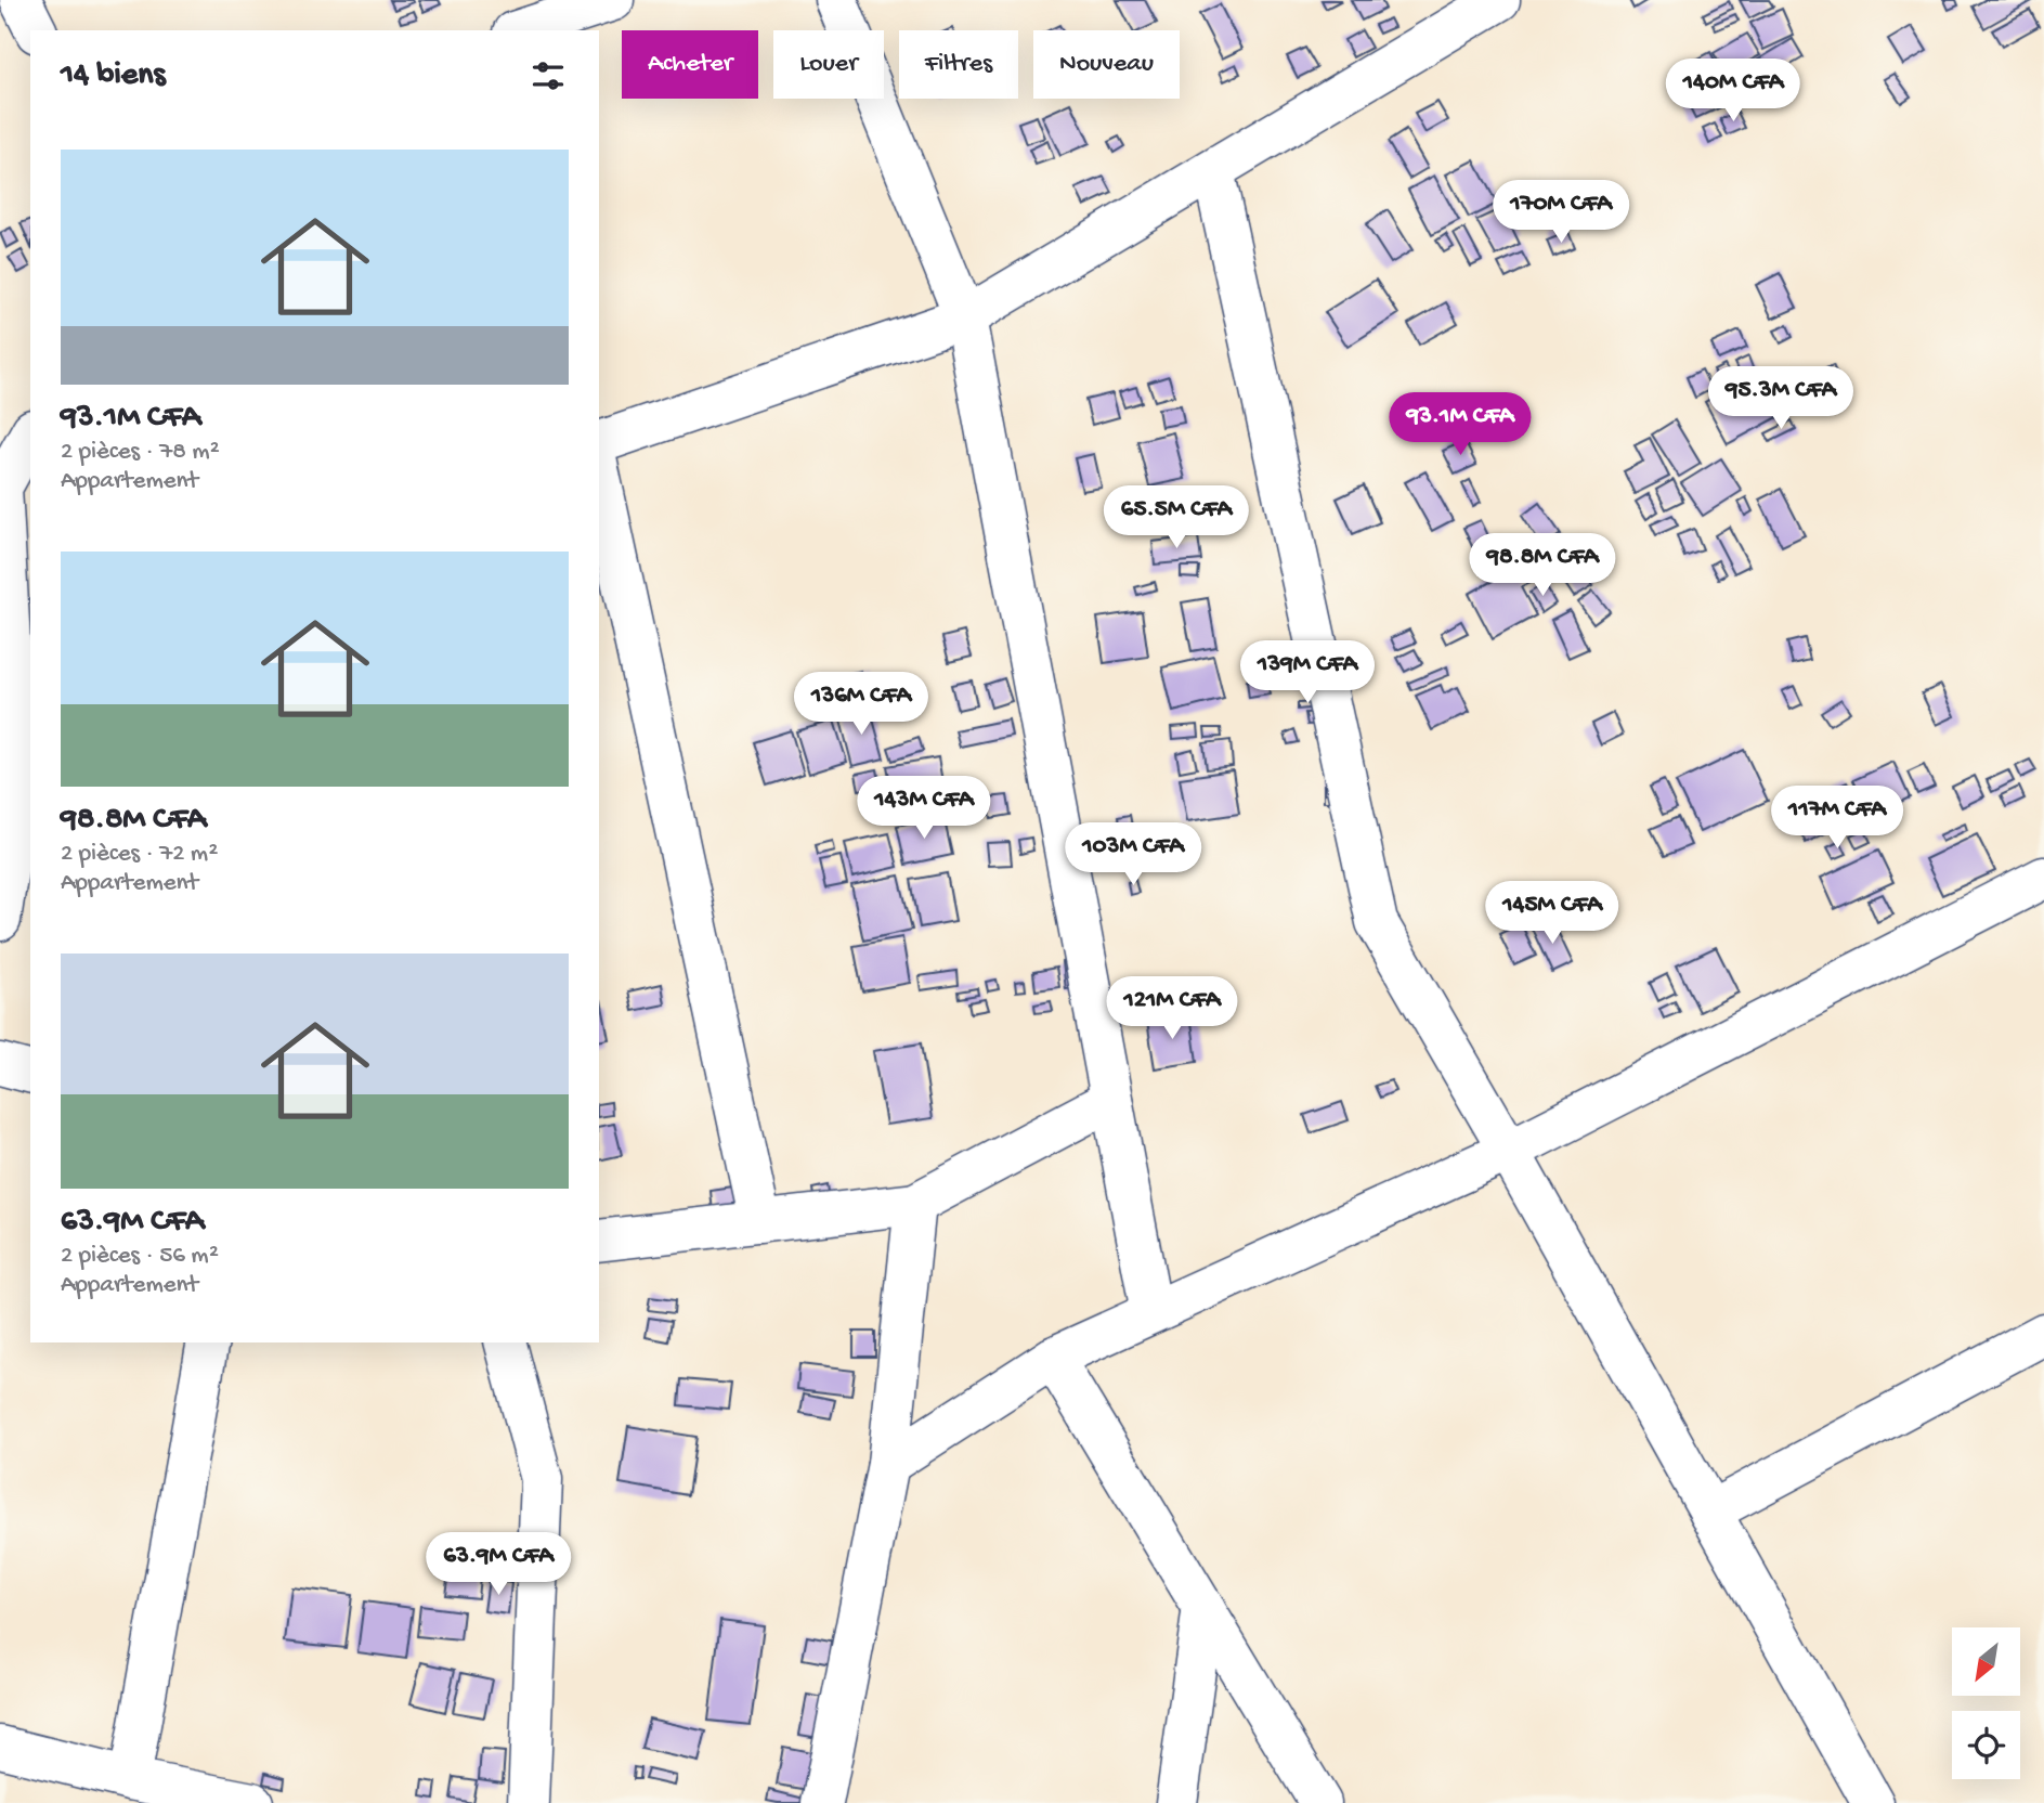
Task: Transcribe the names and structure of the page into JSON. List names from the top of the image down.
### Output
{
  "north": "bottom left",
  "page": {
    "chip": [
      "Acheter",
      "Louer",
      "Filtres",
      "Nouveau"
    ],
    "heading": "14 biens",
    "price": [
      "140M CFA",
      "170M CFA",
      "95.3M CFA",
      "93.1M CFA",
      "65.5M CFA",
      "98.8M CFA",
      "139M CFA",
      "136M CFA",
      "143M CFA",
      "117M CFA",
      "103M CFA",
      "145M CFA",
      "121M CFA",
      "63.9M CFA"
    ],
    "list": [
      {
        "name": "93.1M CFA",
        "note": "2 pièces · 78 m² · Appartement"
      },
      {
        "name": "98.8M CFA",
        "note": "2 pièces · 72 m² · Appartement"
      },
      {
        "name": "63.9M CFA",
        "note": "2 pièces · 56 m² · Appartement"
      }
    ]
  }
}
